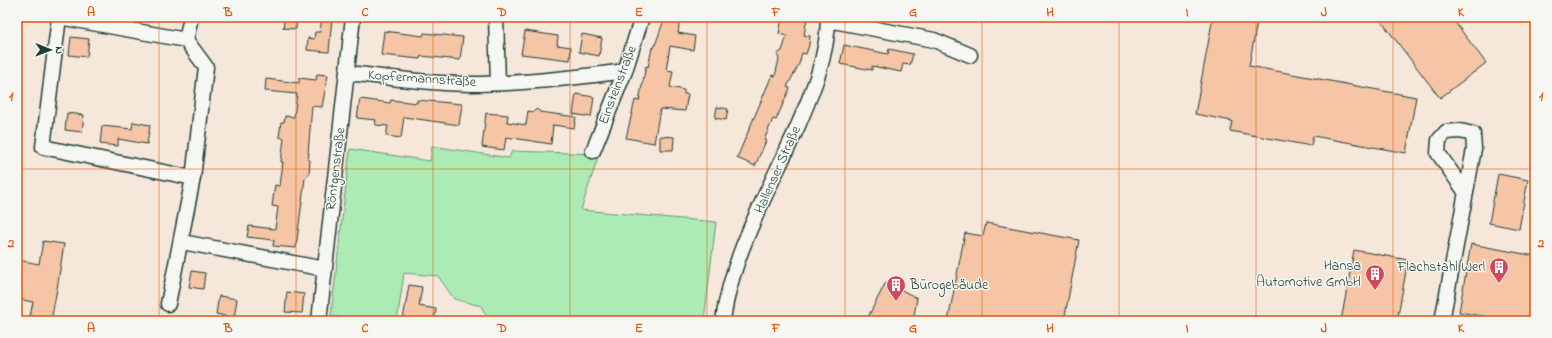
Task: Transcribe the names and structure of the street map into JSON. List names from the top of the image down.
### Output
{
  "streets": {
    "street": [
      "Kopfermannstraße",
      "Einsteinstraße",
      "Röntgenstraße",
      "Hallenser Straße"
    ]
  },
  "crossings": [
    ["Kopfermannstraße", "Einsteinstraße"],
    ["Kopfermannstraße", "Röntgenstraße"]
  ],
  "places": {
    "building": ["Flachstahl Werl", "Hansa Automotive GmbH", "Bürogebäude"]
  },
  "north": "right",
  "grid": {
    "columns": [
      "A",
      "B",
      "C",
      "D",
      "E",
      "F",
      "G",
      "H",
      "I",
      "J",
      "K"
    ],
    "rows": ["1", "2"]
  }
}
